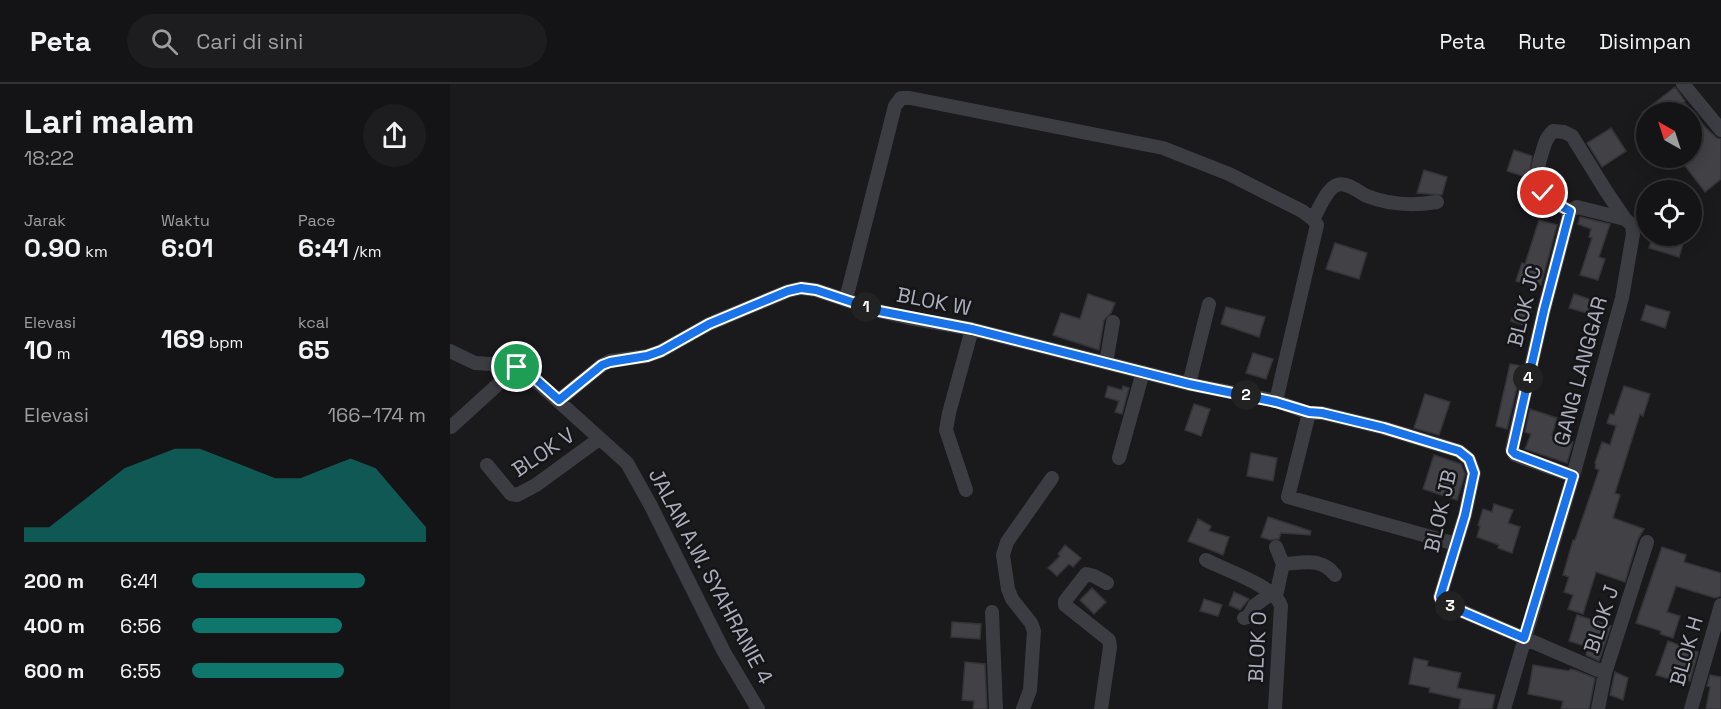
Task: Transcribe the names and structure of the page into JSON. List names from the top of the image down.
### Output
{
  "streets": {
    "street": [
      "BLOK W",
      "BLOK JC",
      "GANG LANGGAR",
      "BLOK V",
      "BLOK JB",
      "JALAN A.W. SYAHRANIE 4",
      "BLOK J",
      "BLOK O",
      "BLOK H"
    ]
  },
  "crossings": [
    ["BLOK W", "BLOK JB"],
    ["BLOK W", "JALAN A.W. SYAHRANIE 4"],
    ["BLOK JC", "GANG LANGGAR"],
    ["GANG LANGGAR", "BLOK JB"],
    ["BLOK V", "JALAN A.W. SYAHRANIE 4"]
  ],
  "north": "top left",
  "page": {
    "header": "Peta",
    "search": "Cari di sini",
    "nav": ["Peta", "Rute", "Disimpan"],
    "heading": ["Lari malam", "18:22"],
    "stats": [
      ["Jarak", "0.90 km"],
      ["Waktu", "6:01"],
      ["Pace", "6:41 /km"],
      ["Elevasi", "10 m"],
      ["169 bpm"],
      ["kcal", "65"]
    ],
    "pins": [
      "1",
      "4",
      "2",
      "3"
    ],
    "chart": ["Elevasi", "166–174 m"],
    "list": [
      {
        "name": "200 m",
        "note": "6:41"
      },
      {
        "name": "400 m",
        "note": "6:56"
      },
      {
        "name": "600 m",
        "note": "6:55"
      }
    ]
  }
}
